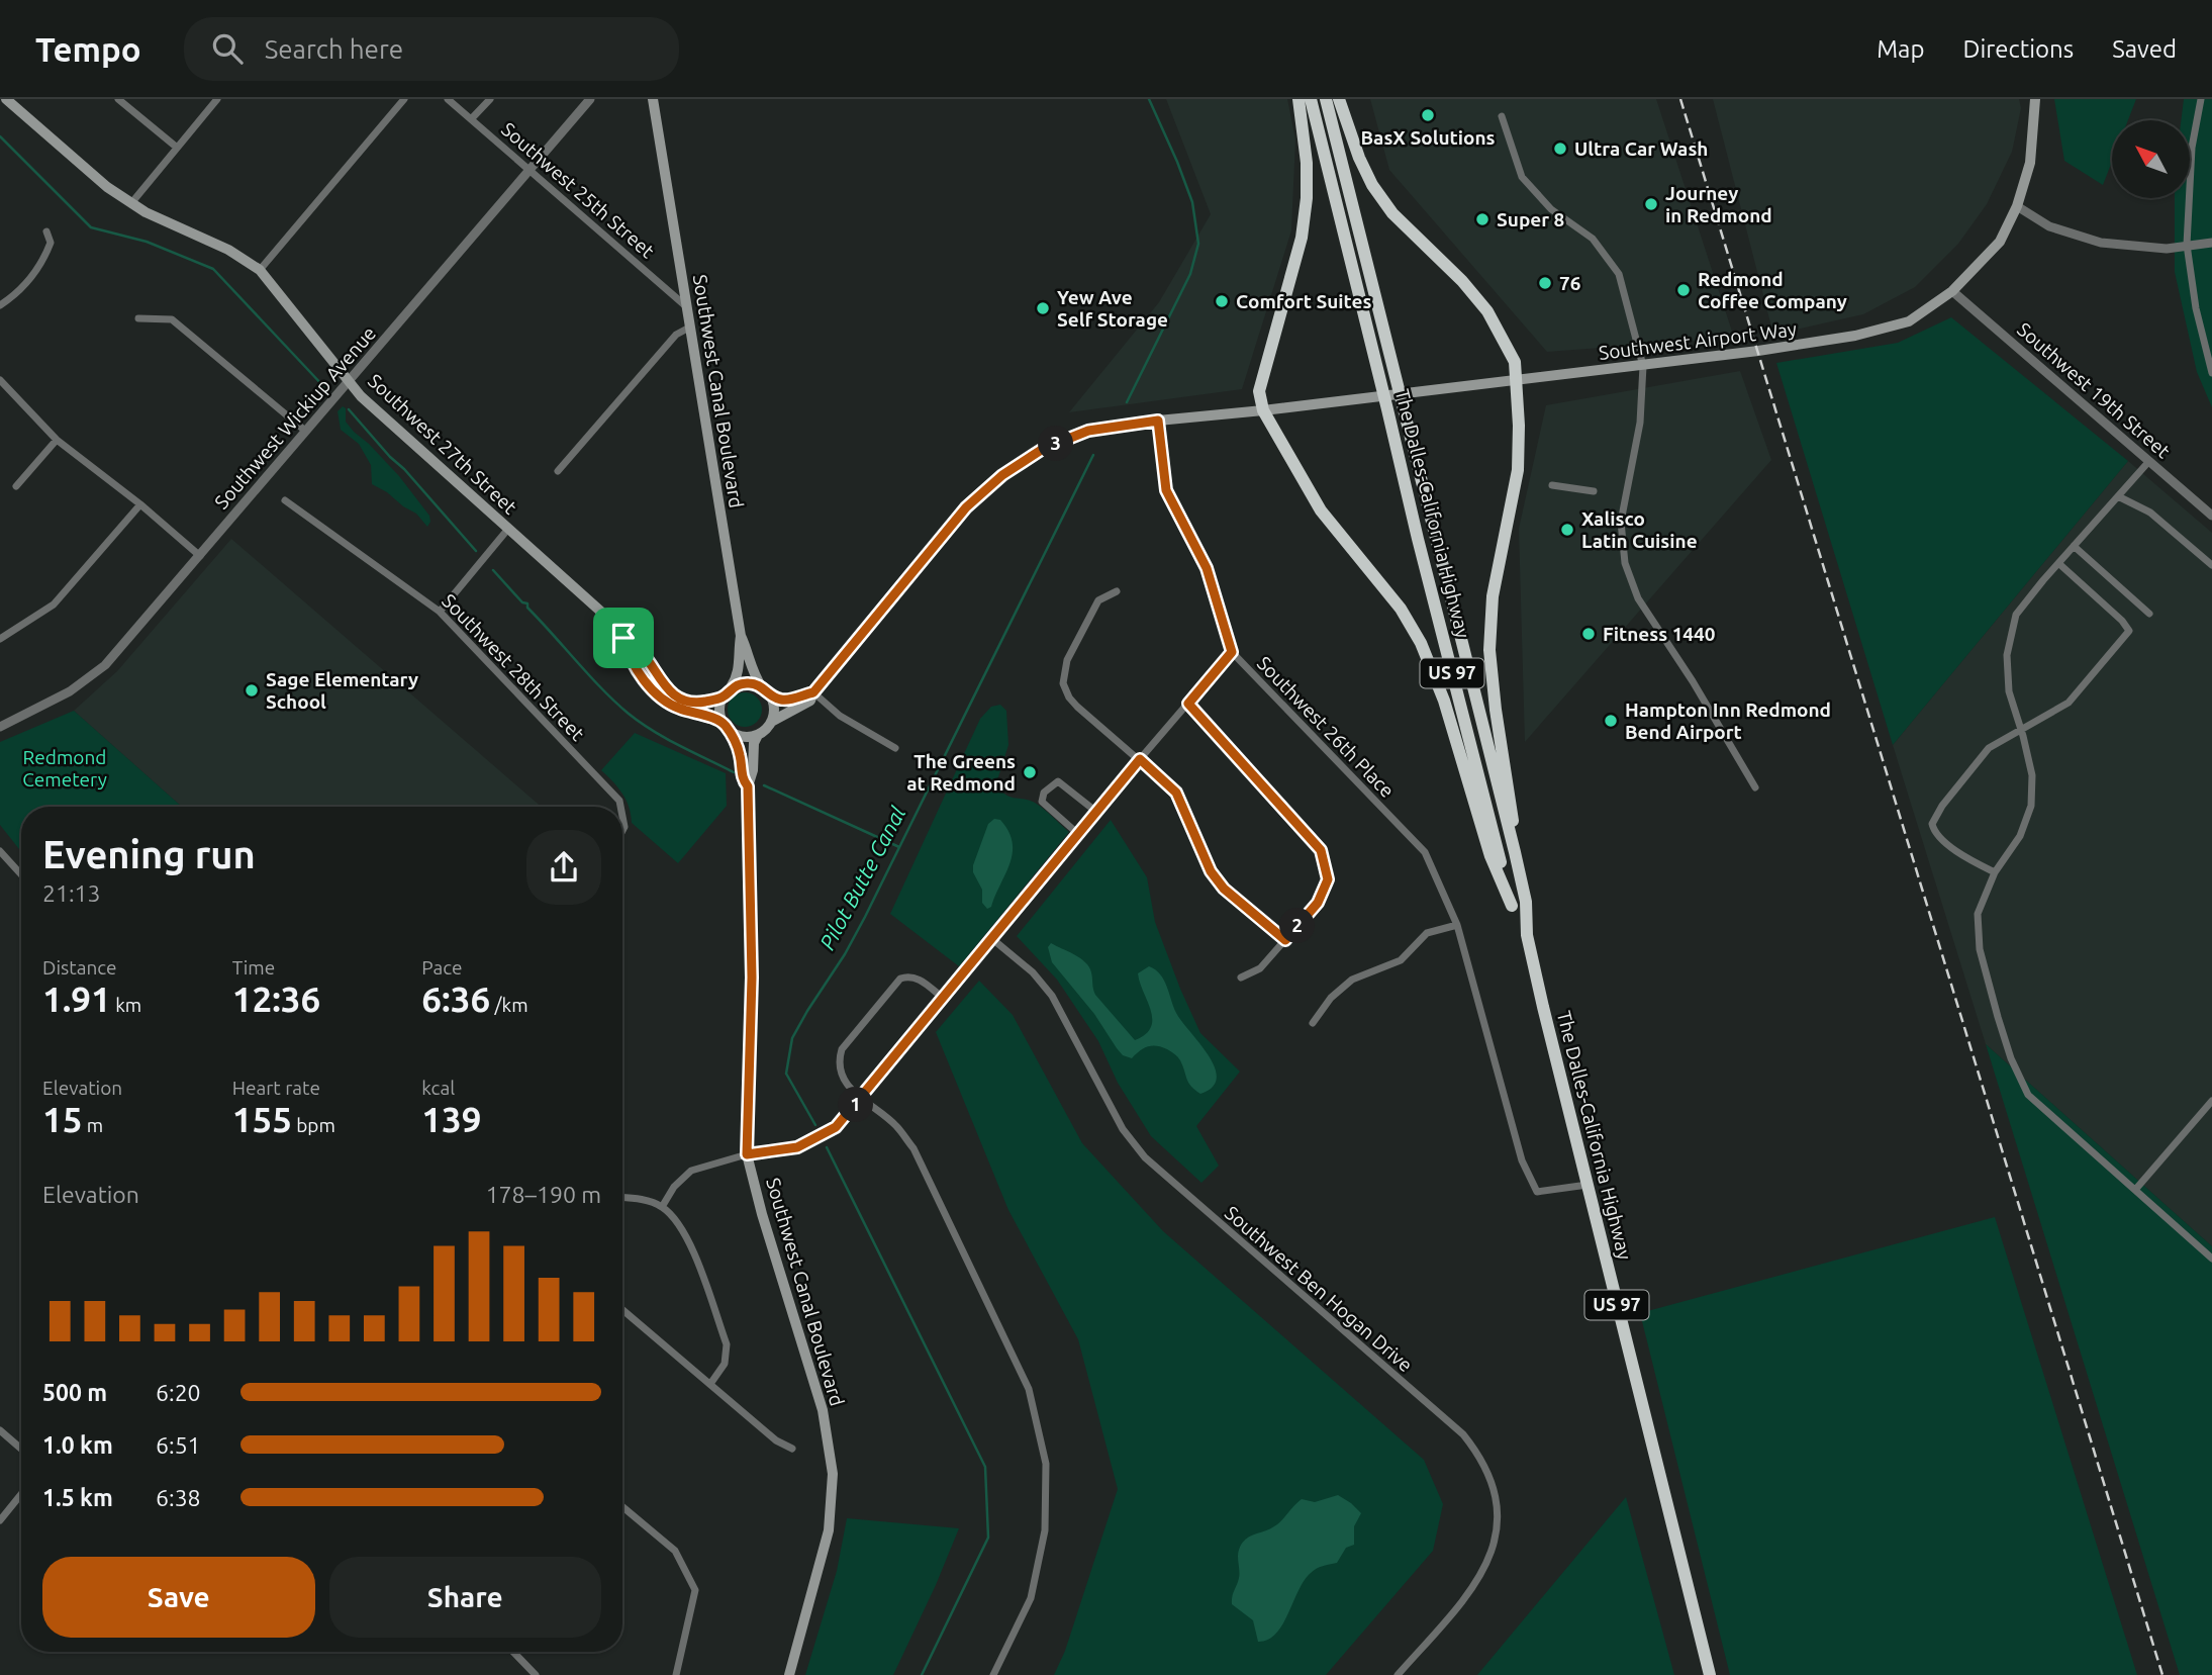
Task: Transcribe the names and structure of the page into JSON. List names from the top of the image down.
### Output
{
  "streets": {
    "highway": ["The Dalles-California Highway", "US 97"],
    "main road": ["Southwest Airport Way", "Southwest Canal Boulevard", "Southwest 27th Street"],
    "street": [
      "Southwest 25th Street",
      "Southwest 19th Street",
      "Southwest Wickiup Avenue",
      "Southwest 28th Street",
      "Southwest 26th Place",
      "Southwest Ben Hogan Drive"
    ]
  },
  "crossings": [
    ["Southwest 25th Street", "Southwest Canal Boulevard"],
    ["Southwest 25th Street", "Southwest Wickiup Avenue"],
    ["Southwest Airport Way", "Southwest 19th Street"],
    ["Southwest Airport Way", "Southwest Canal Boulevard"],
    ["Southwest Airport Way", "Southwest 27th Street"],
    ["Southwest Airport Way", "Southwest 26th Place"],
    ["Southwest Canal Boulevard", "Southwest 27th Street"],
    ["Southwest Wickiup Avenue", "Southwest 27th Street"],
    ["The Dalles-California Highway", "Southwest 26th Place"]
  ],
  "water": ["Pilot Butte Canal"],
  "parks": ["Redmond Cemetery"],
  "places": [
    "BasX Solutions",
    "Ultra Car Wash",
    "Journey in Redmond",
    "Super 8",
    "76",
    "Redmond Coffee Company",
    "Comfort Suites",
    "Yew Ave Self Storage",
    "Xalisco Latin Cuisine",
    "Fitness 1440",
    "Sage Elementary School",
    "Hampton Inn Redmond Bend Airport",
    "The Greens at Redmond"
  ],
  "north": "top left",
  "page": {
    "header": "Tempo",
    "search": "Search here",
    "nav": ["Map", "Directions", "Saved"],
    "pins": ["3", "2", "1"],
    "heading": ["Evening run", "21:13"],
    "stats": [
      ["Distance", "1.91 km"],
      ["Time", "12:36"],
      ["Pace", "6:36 /km"],
      ["Elevation", "15 m"],
      ["Heart rate", "155 bpm"],
      ["kcal", "139"]
    ],
    "chart": ["Elevation", "178–190 m"],
    "list": [
      {
        "name": "500 m",
        "note": "6:20"
      },
      {
        "name": "1.0 km",
        "note": "6:51"
      },
      {
        "name": "1.5 km",
        "note": "6:38"
      }
    ],
    "buttons": ["Save", "Share"]
  }
}
